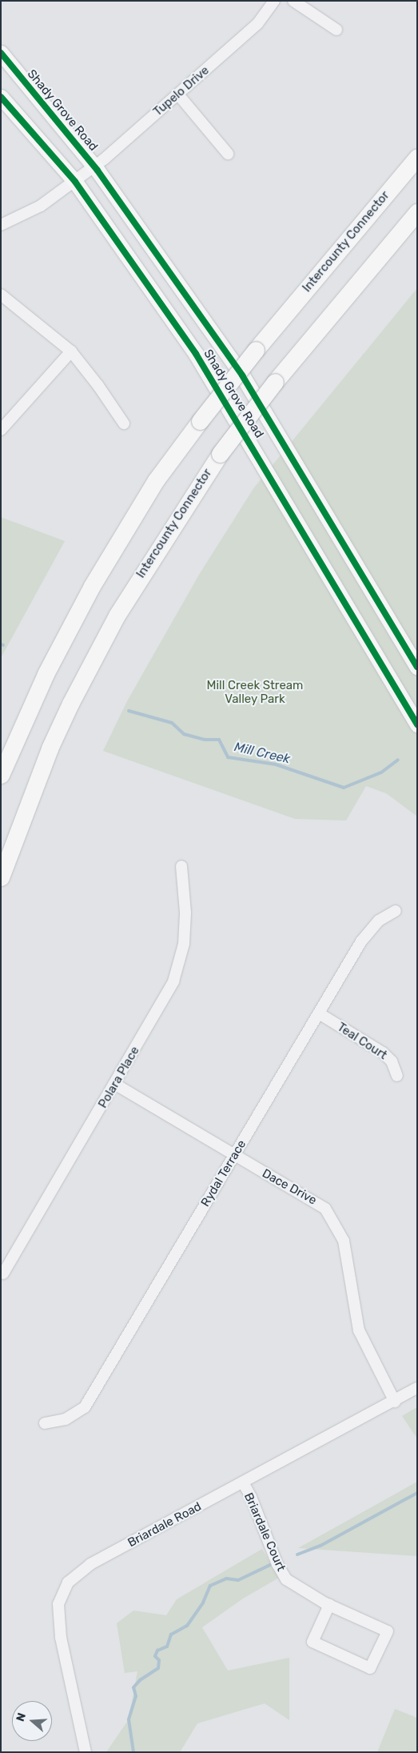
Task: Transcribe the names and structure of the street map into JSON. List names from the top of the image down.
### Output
{
  "streets": {
    "highway": ["Intercounty Connector"],
    "main road": ["Shady Grove Road"],
    "street": [
      "Tupelo Drive",
      "Teal Court",
      "Polara Place",
      "Rydal Terrace",
      "Dace Drive",
      "Briardale Road",
      "Briardale Court"
    ]
  },
  "crossings": [
    ["Tupelo Drive", "Shady Grove Road"],
    ["Teal Court", "Rydal Terrace"],
    ["Polara Place", "Dace Drive"],
    ["Rydal Terrace", "Dace Drive"],
    ["Dace Drive", "Briardale Road"],
    ["Briardale Road", "Briardale Court"]
  ],
  "water": ["Mill Creek"],
  "parks": ["Mill Creek Stream Valley Park"],
  "north": "left"
}
